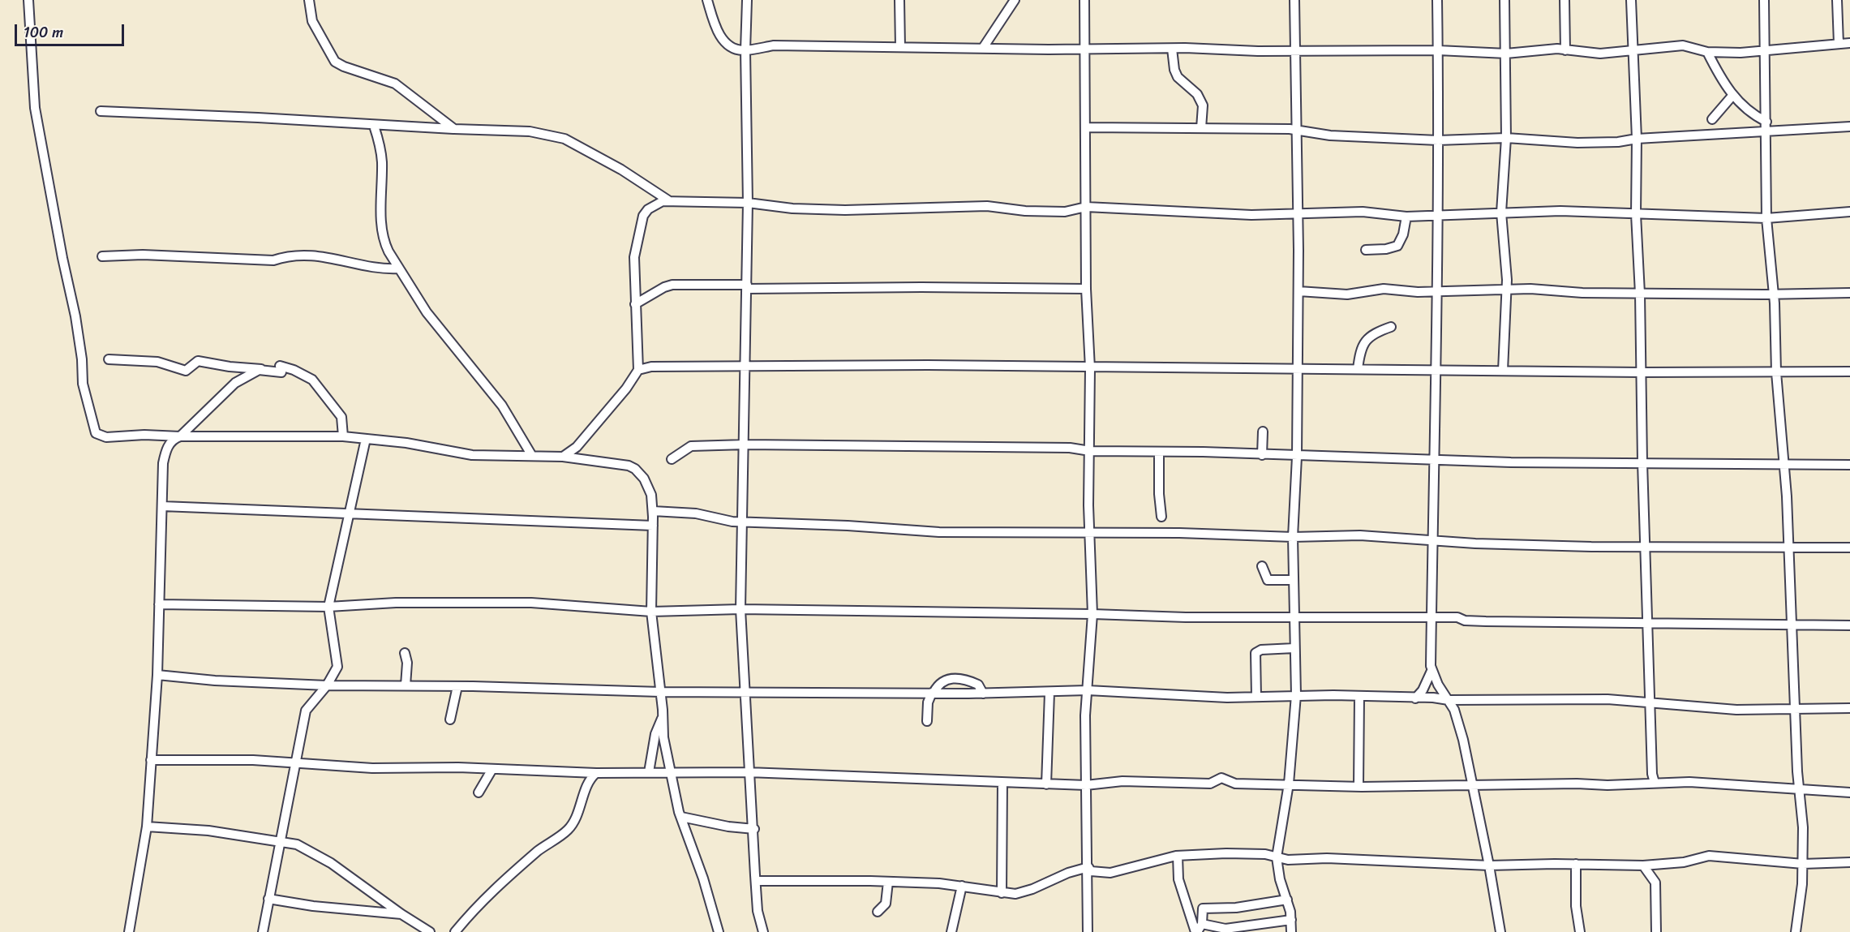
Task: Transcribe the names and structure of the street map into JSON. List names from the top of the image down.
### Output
{
  "scale_bar": "100 m"
}
